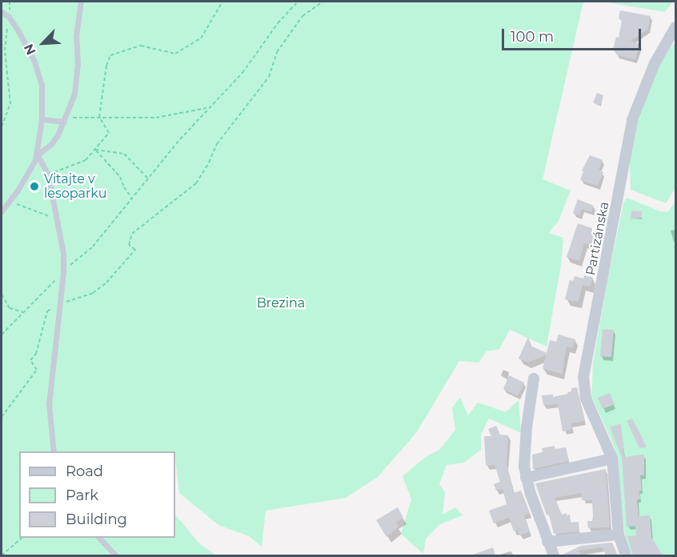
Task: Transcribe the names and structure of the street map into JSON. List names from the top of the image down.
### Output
{
  "streets": {
    "street": ["Partizánska"]
  },
  "parks": ["Brezina"],
  "places": ["Vitajte v lesoparku"],
  "legend": ["Road", "Park", "Building"],
  "scale_bar": "100 m",
  "north": "bottom left"
}
